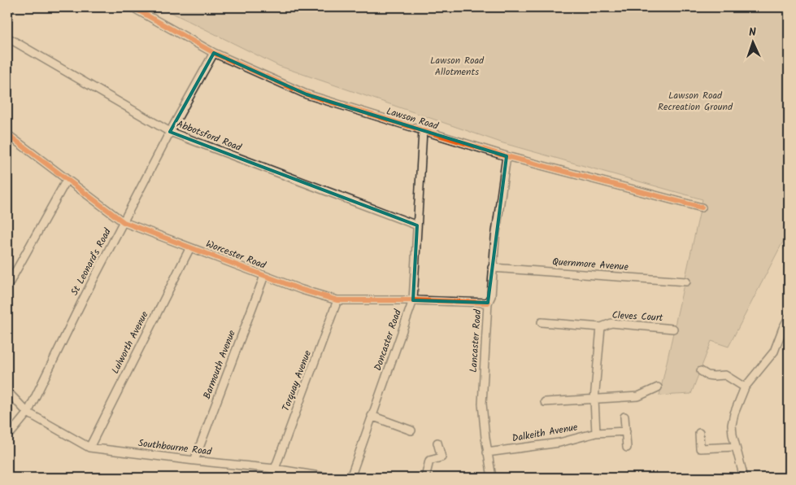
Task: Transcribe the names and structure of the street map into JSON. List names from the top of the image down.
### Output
{
  "streets": {
    "street": [
      "Lawson Road",
      "Abbotsford Road",
      "Worcester Road",
      "St Leonard's Road",
      "Quernmore Avenue",
      "Cleves Court",
      "Doncaster Road",
      "Lancaster Road",
      "Lulworth Avenue",
      "Barmouth Avenue",
      "Torquay Avenue",
      "Dalkeith Avenue",
      "Southbourne Road"
    ]
  },
  "crossings": [
    ["Lawson Road", "St Leonard's Road"],
    ["Lawson Road", "Doncaster Road"],
    ["Lawson Road", "Lancaster Road"],
    ["Abbotsford Road", "St Leonard's Road"],
    ["Abbotsford Road", "Doncaster Road"],
    ["Worcester Road", "St Leonard's Road"],
    ["Worcester Road", "Doncaster Road"],
    ["Worcester Road", "Lancaster Road"],
    ["Worcester Road", "Lulworth Avenue"],
    ["Worcester Road", "Barmouth Avenue"],
    ["Worcester Road", "Torquay Avenue"],
    ["St Leonard's Road", "Southbourne Road"],
    ["Quernmore Avenue", "Lancaster Road"],
    ["Lancaster Road", "Dalkeith Avenue"],
    ["Lulworth Avenue", "Southbourne Road"],
    ["Barmouth Avenue", "Southbourne Road"],
    ["Torquay Avenue", "Southbourne Road"]
  ],
  "parks": ["Lawson Road Allotments", "Lawson Road Recreation Ground"],
  "north": "top"
}
